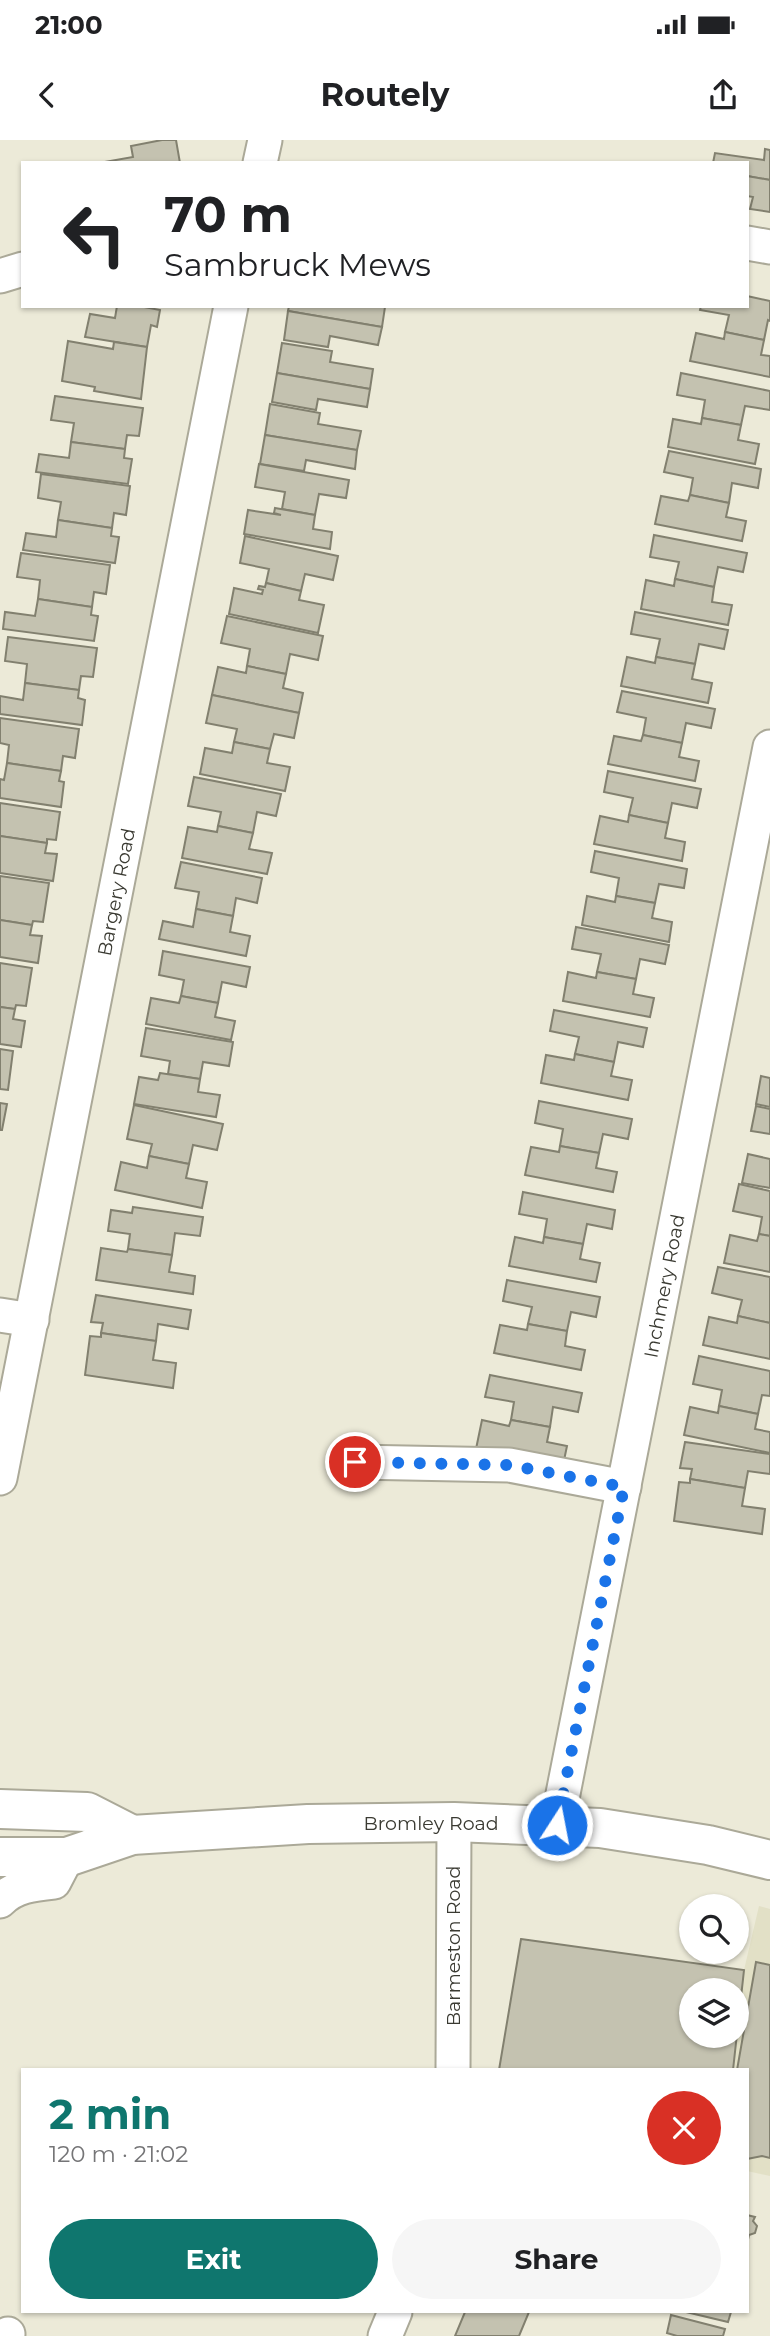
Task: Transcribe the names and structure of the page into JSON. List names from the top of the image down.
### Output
{
  "streets": {
    "highway": ["Bromley Road"],
    "street": ["Bargery Road", "Inchmery Road", "Barmeston Road"]
  },
  "crossings": [
    ["Inchmery Road", "Bromley Road"],
    ["Bromley Road", "Barmeston Road"]
  ],
  "page": {
    "status": "21:00",
    "header": "Routely",
    "turn": ["70 m", "Sambruck Mews"],
    "heading": ["2 min", "120 m · 21:02"],
    "buttons": ["Exit", "Share"]
  }
}
